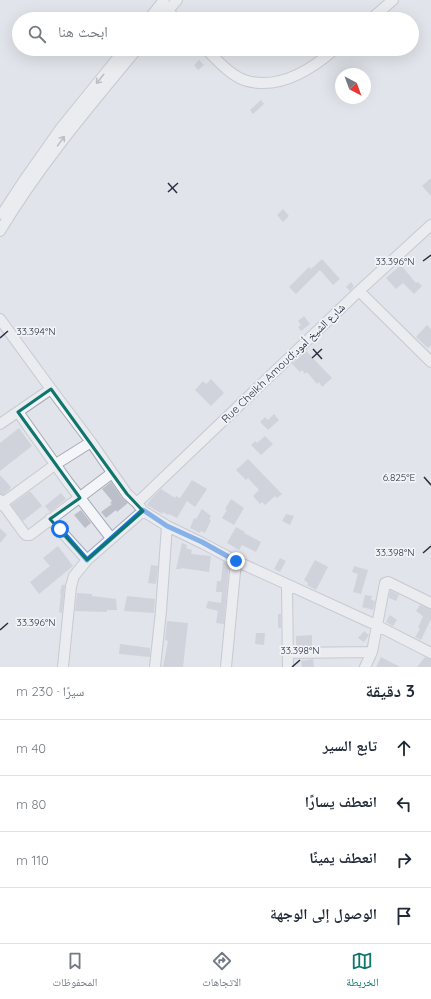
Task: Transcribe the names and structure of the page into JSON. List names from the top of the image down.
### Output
{
  "streets": {
    "street": ["Rue Cheikh Amoud;شارع الشيخ أمود"]
  },
  "north": "bottom right",
  "page": {
    "search": "ابحث هنا",
    "heading": ["3 دقيقة", "سيرًا · 230 m"],
    "list": [
      ["تابع السير", "40 m"],
      ["انعطف يسارًا", "80 m"],
      ["انعطف يمينًا", "110 m"],
      "الوصول إلى الوجهة"
    ],
    "nav": ["الخريطة", "الاتجاهات", "المحفوظات"]
  },
  "coordinates": [
    "33.396°N",
    "33.394°N",
    "6.825°E",
    "33.398°N"
  ]
}
